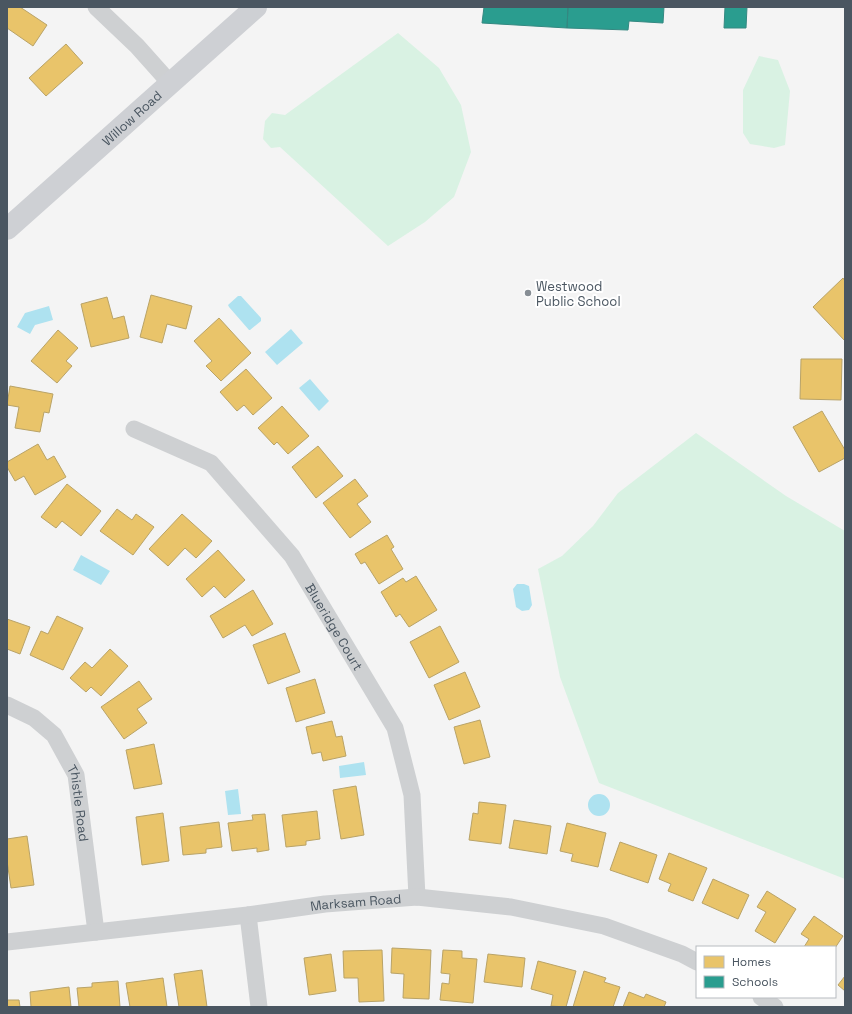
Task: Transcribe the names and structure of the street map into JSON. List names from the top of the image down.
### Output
{
  "streets": {
    "main road": ["Willow Road"],
    "street": ["Blueridge Court", "Thistle Road", "Marksam Road"]
  },
  "crossings": [
    ["Blueridge Court", "Marksam Road"],
    ["Thistle Road", "Marksam Road"]
  ],
  "places": ["Westwood Public School"],
  "legend": ["Homes", "Schools"]
}
